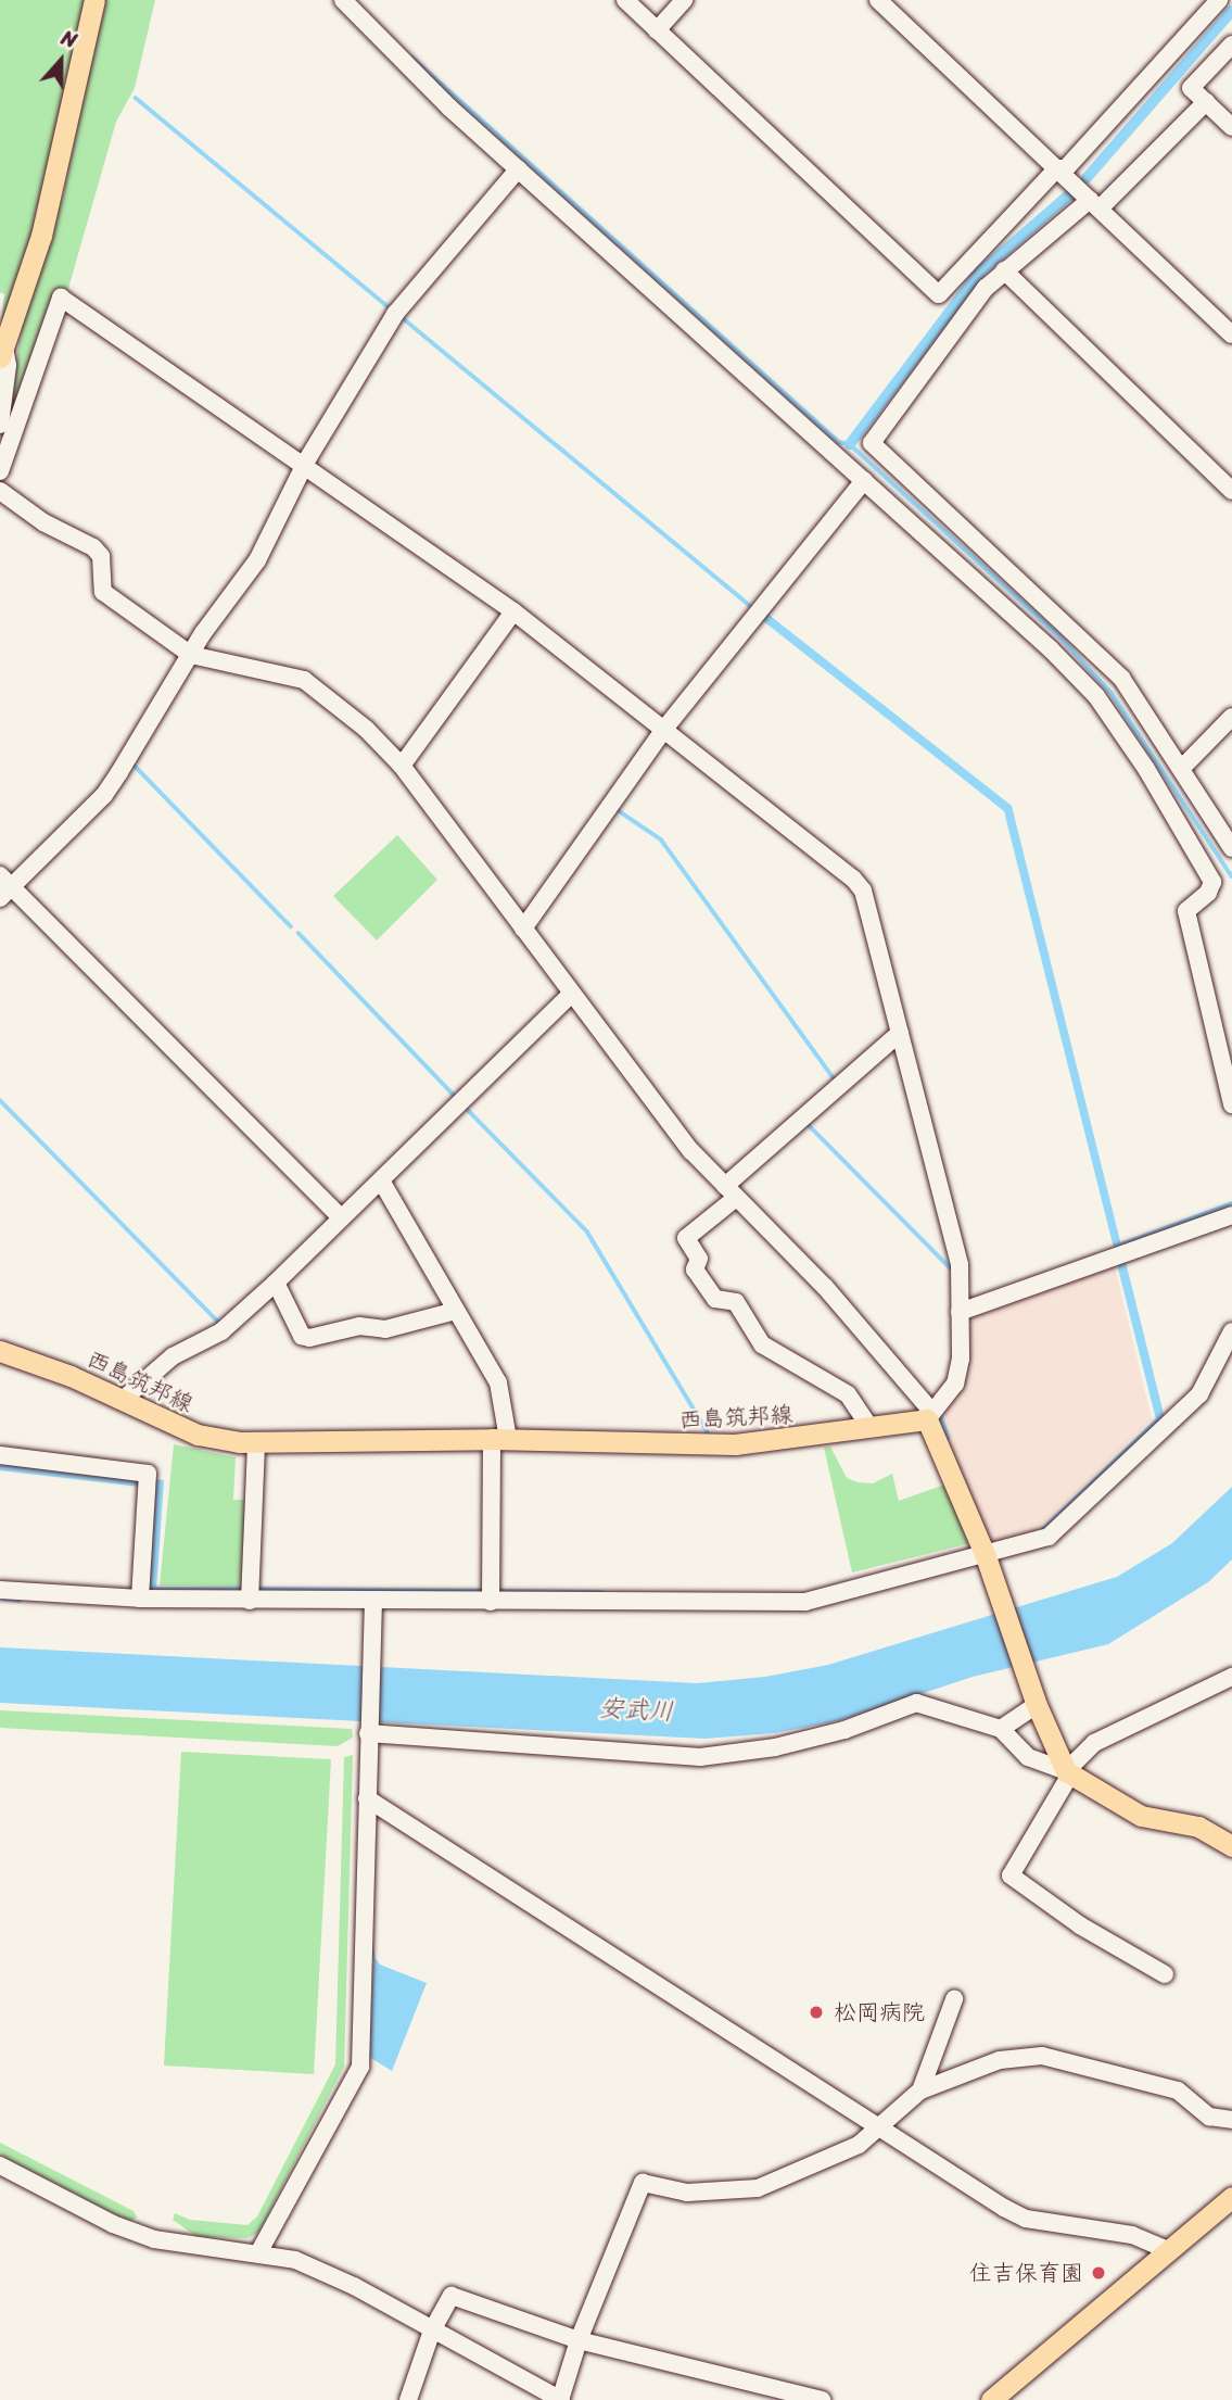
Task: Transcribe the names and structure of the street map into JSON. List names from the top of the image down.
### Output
{
  "streets": {
    "main road": ["西島筑邦線"]
  },
  "water": ["安武川"],
  "places": ["松岡病院", "住吉保育園"],
  "north": "top"
}
